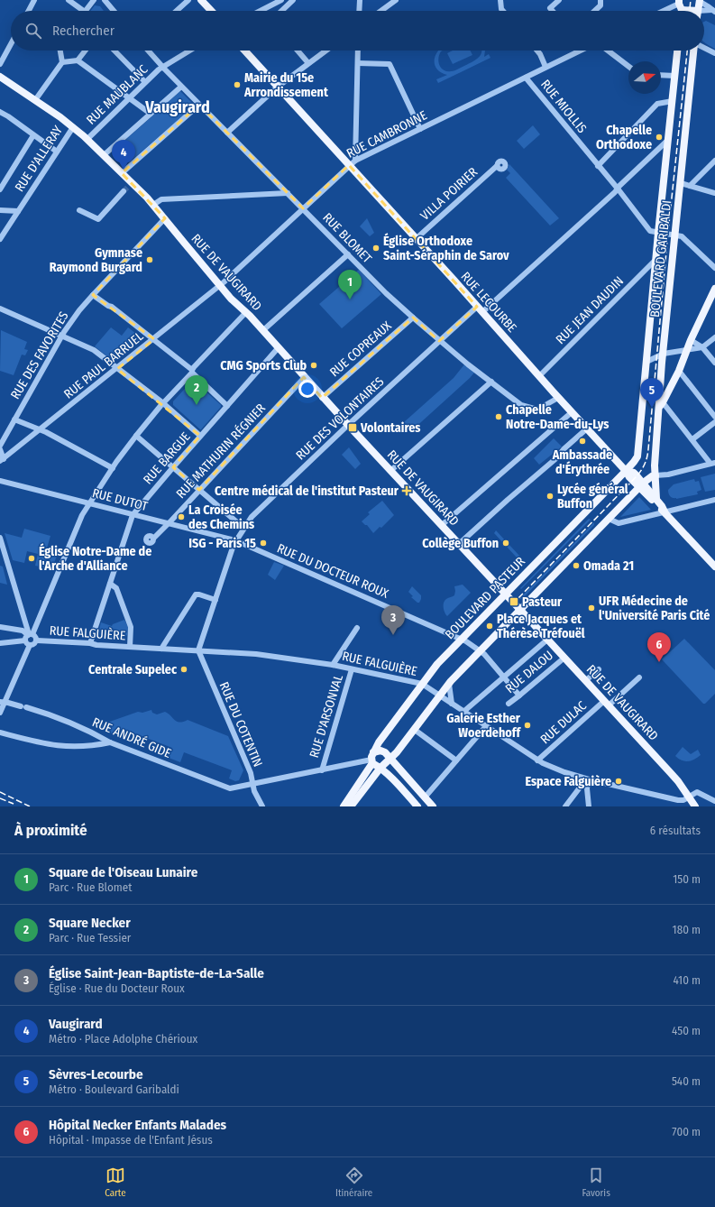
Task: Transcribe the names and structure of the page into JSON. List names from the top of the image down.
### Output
{
  "streets": {
    "main road": [
      "BOULEVARD GARIBALDI",
      "RUE DE VAUGIRARD",
      "RUE LECOURBE",
      "BOULEVARD PASTEUR"
    ],
    "street": [
      "RUE MAUBLANC",
      "RUE MIOLLIS",
      "RUE CAMBRONNE",
      "RUE D'ALLERAY",
      "VILLA POIRIER",
      "RUE BLOMET",
      "RUE JEAN DAUDIN",
      "RUE COPREAUX",
      "RUE DES FAVORITES",
      "RUE PAUL BARRUEL",
      "RUE DES VOLONTAIRES",
      "RUE MATHURIN RÉGNIER",
      "RUE BARGUE",
      "RUE DUTOT",
      "RUE DU DOCTEUR ROUX",
      "RUE FALGUIÈRE",
      "RUE DALOU",
      "RUE D'ARSONVAL",
      "RUE DULAC",
      "RUE DU COTENTIN",
      "RUE ANDRÉ GIDE"
    ]
  },
  "crossings": [
    ["RUE MAUBLANC", "RUE BLOMET"],
    ["RUE MAUBLANC", "RUE DE VAUGIRARD"],
    ["RUE MIOLLIS", "RUE CAMBRONNE"],
    ["RUE MIOLLIS", "BOULEVARD GARIBALDI"],
    ["RUE MIOLLIS", "RUE DES VOLONTAIRES"],
    ["RUE CAMBRONNE", "RUE BLOMET"],
    ["RUE CAMBRONNE", "RUE DE VAUGIRARD"],
    ["RUE CAMBRONNE", "RUE LECOURBE"],
    ["RUE CAMBRONNE", "RUE PAUL BARRUEL"],
    ["RUE D'ALLERAY", "RUE DE VAUGIRARD"],
    ["VILLA POIRIER", "RUE LECOURBE"],
    ["RUE BLOMET", "RUE LECOURBE"],
    ["RUE BLOMET", "RUE COPREAUX"],
    ["RUE BLOMET", "RUE DES VOLONTAIRES"],
    ["BOULEVARD GARIBALDI", "RUE LECOURBE"],
    ["BOULEVARD GARIBALDI", "RUE JEAN DAUDIN"],
    ["BOULEVARD GARIBALDI", "RUE DES VOLONTAIRES"],
    ["BOULEVARD GARIBALDI", "BOULEVARD PASTEUR"],
    ["RUE DE VAUGIRARD", "RUE COPREAUX"],
    ["RUE DE VAUGIRARD", "RUE DES FAVORITES"],
    ["RUE DE VAUGIRARD", "RUE PAUL BARRUEL"],
    ["RUE DE VAUGIRARD", "RUE DES VOLONTAIRES"],
    ["RUE DE VAUGIRARD", "RUE MATHURIN RÉGNIER"],
    ["RUE DE VAUGIRARD", "RUE BARGUE"],
    ["RUE DE VAUGIRARD", "BOULEVARD PASTEUR"],
    ["RUE DE VAUGIRARD", "RUE FALGUIÈRE"],
    ["RUE DE VAUGIRARD", "RUE DALOU"],
    ["RUE DE VAUGIRARD", "RUE DULAC"],
    ["RUE LECOURBE", "RUE JEAN DAUDIN"],
    ["RUE LECOURBE", "RUE DES VOLONTAIRES"],
    ["RUE LECOURBE", "BOULEVARD PASTEUR"],
    ["RUE DES VOLONTAIRES", "RUE DUTOT"],
    ["RUE DES VOLONTAIRES", "RUE DU DOCTEUR ROUX"],
    ["RUE DES VOLONTAIRES", "RUE FALGUIÈRE"],
    ["RUE DES VOLONTAIRES", "RUE DU COTENTIN"],
    ["RUE MATHURIN RÉGNIER", "RUE DUTOT"],
    ["RUE BARGUE", "RUE DUTOT"],
    ["RUE BARGUE", "RUE FALGUIÈRE"],
    ["RUE DUTOT", "RUE DU DOCTEUR ROUX"],
    ["RUE DU DOCTEUR ROUX", "BOULEVARD PASTEUR"],
    ["BOULEVARD PASTEUR", "RUE FALGUIÈRE"],
    ["RUE FALGUIÈRE", "RUE D'ARSONVAL"],
    ["RUE FALGUIÈRE", "RUE DULAC"],
    ["RUE FALGUIÈRE", "RUE DU COTENTIN"],
    ["RUE DU COTENTIN", "RUE ANDRÉ GIDE"]
  ],
  "districts": ["Vaugirard"],
  "places": {
    "other": [
      "Mairie du 15e Arrondissement",
      "Chapelle Orthodoxe",
      "Église Orthodoxe Saint-Séraphin de Sarov",
      "Gymnase Raymond Burgard",
      "CMG Sports Club",
      "Chapelle Notre-Dame-du-Lys",
      "Ambassade d'Érythrée",
      "Lycée général Buffon",
      "La Croisée des Chemins",
      "ISG - Paris 15",
      "Collège Buffon",
      "Église Notre-Dame de l'Arche d'Alliance",
      "Omada 21",
      "UFR Médecine de l'Université Paris Cité",
      "Place Jacques et Thérèse Tréfouël",
      "Centrale Supelec",
      "Galerie Esther Woerdehoff",
      "Espace Falguière"
    ],
    "transit": ["Volontaires", "Pasteur"],
    "health": ["Centre médical de l'institut Pasteur"]
  },
  "north": "right",
  "page": {
    "search": "Rechercher",
    "pins": [
      "4",
      "1",
      "2",
      "5",
      "3",
      "6"
    ],
    "heading": ["À proximité", "6 résultats"],
    "list": [
      {
        "mark": "1",
        "name": "Square de l'Oiseau Lunaire",
        "note": "Parc · Rue Blomet",
        "value": "150 m"
      },
      {
        "mark": "2",
        "name": "Square Necker",
        "note": "Parc · Rue Tessier",
        "value": "180 m"
      },
      {
        "mark": "3",
        "name": "Église Saint-Jean-Baptiste-de-La-Salle",
        "note": "Église · Rue du Docteur Roux",
        "value": "410 m"
      },
      {
        "mark": "4",
        "name": "Vaugirard",
        "note": "Métro · Place Adolphe Chérioux",
        "value": "450 m"
      },
      {
        "mark": "5",
        "name": "Sèvres-Lecourbe",
        "note": "Métro · Boulevard Garibaldi",
        "value": "540 m"
      },
      {
        "mark": "6",
        "name": "Hôpital Necker Enfants Malades",
        "note": "Hôpital · Impasse de l'Enfant Jésus",
        "value": "700 m"
      }
    ],
    "nav": ["Carte", "Itinéraire", "Favoris"]
  }
}
